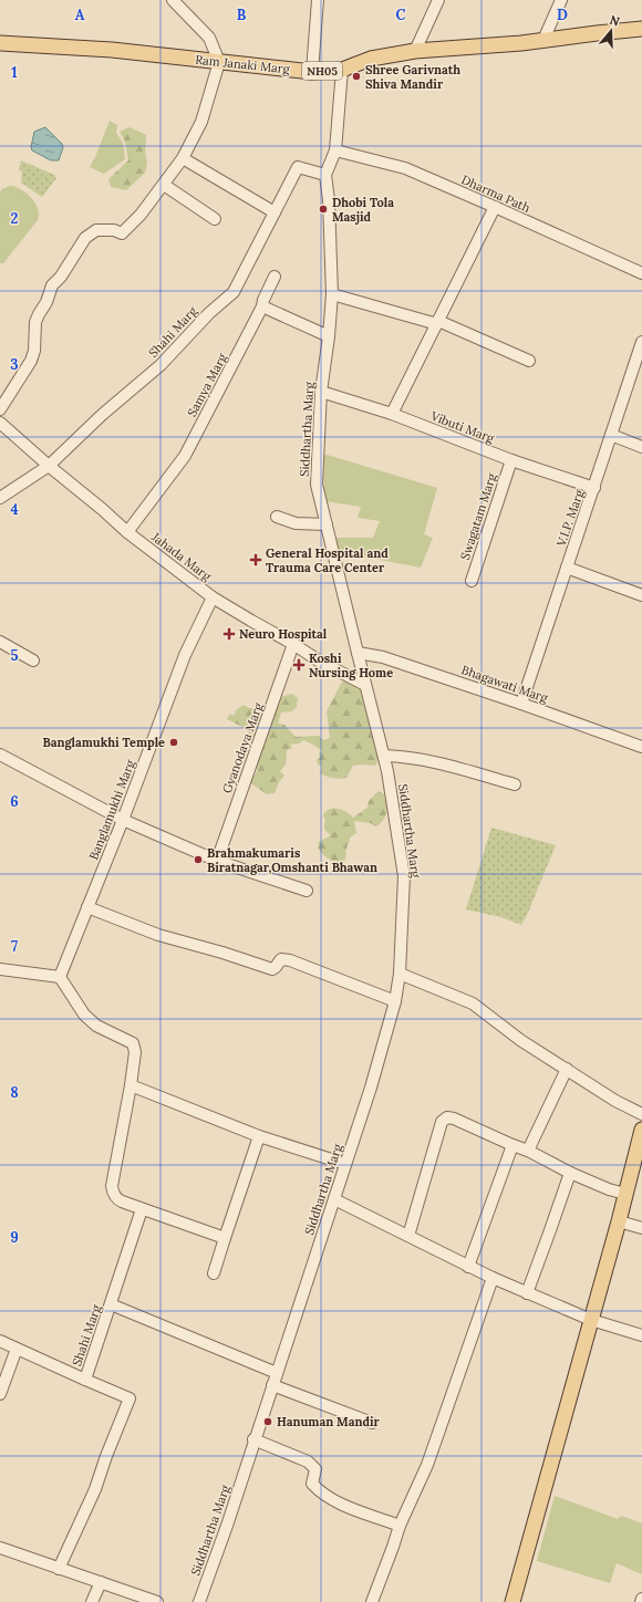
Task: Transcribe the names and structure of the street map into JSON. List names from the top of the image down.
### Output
{
  "streets": {
    "main road": ["Ram Janaki Marg", "NH05"],
    "street": [
      "Dharma Path",
      "Shahi Marg",
      "Samya Marg",
      "Vibuti Marg",
      "Siddhartha Marg",
      "Swagatam Marg",
      "V.I.P. Marg",
      "Jahada Marg",
      "Bhagawati Marg",
      "Gyanodaya Marg",
      "Banglamukhi Marg"
    ]
  },
  "crossings": [
    ["Ram Janaki Marg", "Siddhartha Marg"],
    ["Dharma Path", "Siddhartha Marg"],
    ["Shahi Marg", "Siddhartha Marg"],
    ["Shahi Marg", "Jahada Marg"],
    ["Samya Marg", "Jahada Marg"],
    ["Vibuti Marg", "Siddhartha Marg"],
    ["Vibuti Marg", "Swagatam Marg"],
    ["Vibuti Marg", "V.I.P. Marg"],
    ["Siddhartha Marg", "Jahada Marg"],
    ["Siddhartha Marg", "Bhagawati Marg"],
    ["V.I.P. Marg", "Bhagawati Marg"],
    ["Jahada Marg", "Gyanodaya Marg"],
    ["Jahada Marg", "Banglamukhi Marg"]
  ],
  "places": {
    "other": [
      "Shree Garivnath Shiva Mandir",
      "Dhobi Tola Masjid",
      "Banglamukhi Temple",
      "Brahmakumaris Biratnagar,Omshanti Bhawan",
      "Hanuman Mandir"
    ],
    "health": ["General Hospital and Trauma Care Center", "Neuro Hospital", "Koshi Nursing Home"]
  },
  "north": "top",
  "grid": {
    "columns": [
      "A",
      "B",
      "C",
      "D"
    ],
    "rows": [
      "1",
      "2",
      "3",
      "4",
      "5",
      "6",
      "7",
      "8",
      "9"
    ]
  }
}
